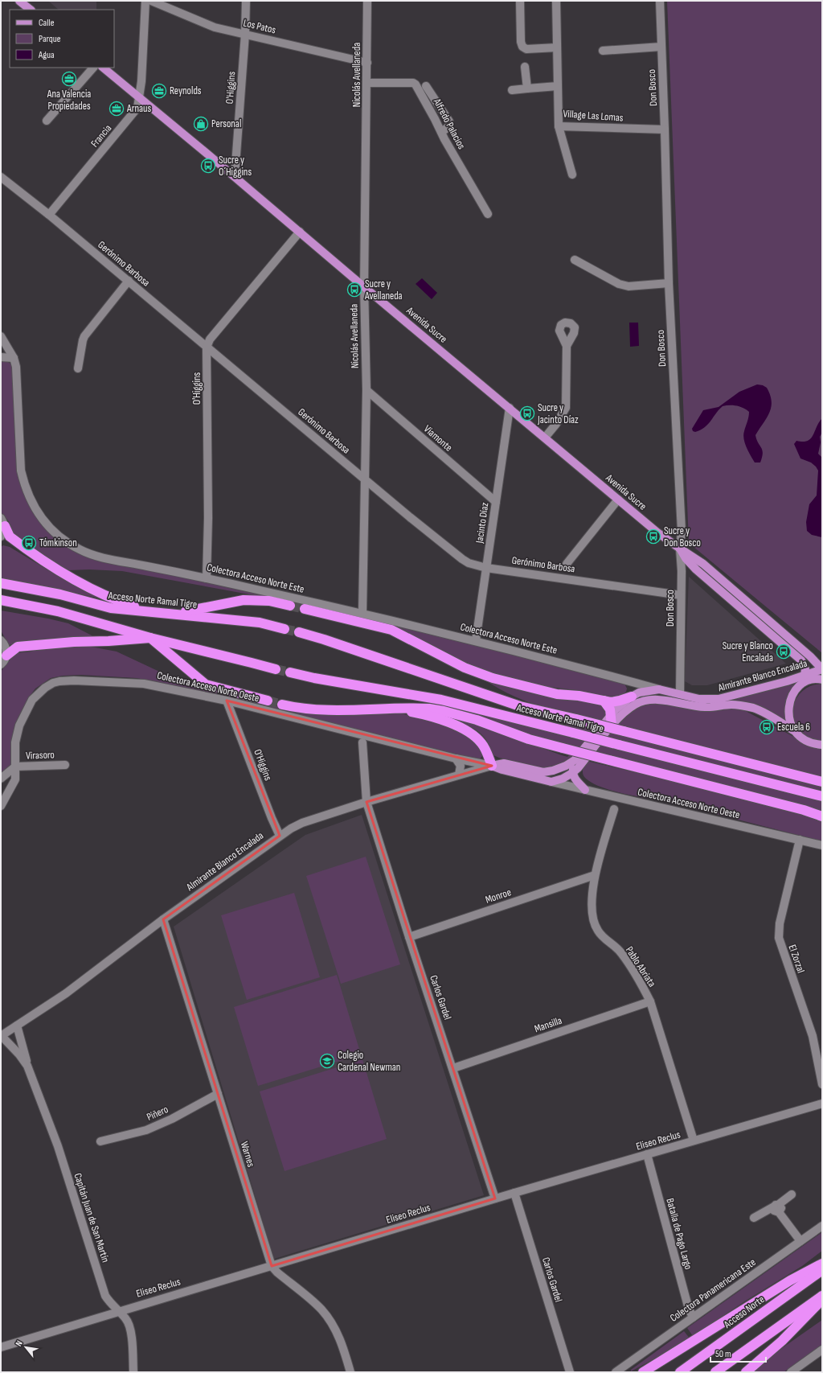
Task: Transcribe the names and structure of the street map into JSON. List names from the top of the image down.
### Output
{
  "streets": {
    "highway": ["Acceso Norte Ramal Tigre", "Acceso Norte"],
    "main road": ["Avenida Sucre", "Almirante Blanco Encalada"],
    "street": [
      "Los Patos",
      "Nicolás Avellaneda",
      "O'Higgins",
      "Don Bosco",
      "Village Las Lomas",
      "Alfredo Palacios",
      "Francia",
      "Gerónimo Barbosa",
      "Viamonte",
      "Jacinto Díaz",
      "Colectora Acceso Norte Este",
      "Colectora Acceso Norte Oeste",
      "Virasoro",
      "Monroe",
      "El Zorzal",
      "Pablo Abriata",
      "Carlos Gardel",
      "Mansilla",
      "Piñero",
      "Eliseo Reclus",
      "Warnes",
      "Capitán Juan de San Martín",
      "Batalla de Pago Largo",
      "Colectora Panamericana Este"
    ]
  },
  "crossings": [
    ["Los Patos", "Nicolás Avellaneda"],
    ["Los Patos", "O'Higgins"],
    ["Nicolás Avellaneda", "Alfredo Palacios"],
    ["Nicolás Avellaneda", "Gerónimo Barbosa"],
    ["Nicolás Avellaneda", "Avenida Sucre"],
    ["Nicolás Avellaneda", "Viamonte"],
    ["Nicolás Avellaneda", "Colectora Acceso Norte Este"],
    ["O'Higgins", "Gerónimo Barbosa"],
    ["O'Higgins", "Avenida Sucre"],
    ["O'Higgins", "Colectora Acceso Norte Este"],
    ["O'Higgins", "Almirante Blanco Encalada"],
    ["O'Higgins", "Colectora Acceso Norte Oeste"],
    ["Don Bosco", "Village Las Lomas"],
    ["Don Bosco", "Gerónimo Barbosa"],
    ["Don Bosco", "Avenida Sucre"],
    ["Don Bosco", "Almirante Blanco Encalada"],
    ["Francia", "Gerónimo Barbosa"],
    ["Francia", "Avenida Sucre"],
    ["Gerónimo Barbosa", "Jacinto Díaz"],
    ["Avenida Sucre", "Jacinto Díaz"],
    ["Avenida Sucre", "Almirante Blanco Encalada"],
    ["Viamonte", "Jacinto Díaz"],
    ["Jacinto Díaz", "Colectora Acceso Norte Este"],
    ["Colectora Acceso Norte Este", "Almirante Blanco Encalada"],
    ["Almirante Blanco Encalada", "Colectora Acceso Norte Oeste"],
    ["Almirante Blanco Encalada", "Carlos Gardel"],
    ["Almirante Blanco Encalada", "Warnes"],
    ["Almirante Blanco Encalada", "Capitán Juan de San Martín"],
    ["Colectora Acceso Norte Oeste", "Virasoro"],
    ["Colectora Acceso Norte Oeste", "El Zorzal"],
    ["Monroe", "Pablo Abriata"],
    ["Monroe", "Carlos Gardel"],
    ["Pablo Abriata", "Mansilla"],
    ["Pablo Abriata", "Eliseo Reclus"],
    ["Carlos Gardel", "Mansilla"],
    ["Carlos Gardel", "Eliseo Reclus"],
    ["Piñero", "Warnes"],
    ["Eliseo Reclus", "Warnes"],
    ["Eliseo Reclus", "Capitán Juan de San Martín"],
    ["Eliseo Reclus", "Batalla de Pago Largo"],
    ["Batalla de Pago Largo", "Colectora Panamericana Este"]
  ],
  "places": {
    "office": ["Ana Valencia Propiedades", "Reynolds", "Arnaus"],
    "shop": ["Personal"],
    "bus stop": [
      "Sucre y O´Higgins",
      "Sucre y Avellaneda",
      "Sucre y Jacinto Díaz",
      "Sucre y Don Bosco",
      "Tómkinson",
      "Sucre y Blanco Encalada",
      "Escuela 6"
    ],
    "school or university": ["Colegio Cardenal Newman"]
  },
  "legend": ["Calle", "Parque", "Agua"],
  "scale_bar": "50 m",
  "north": "top left"
}
